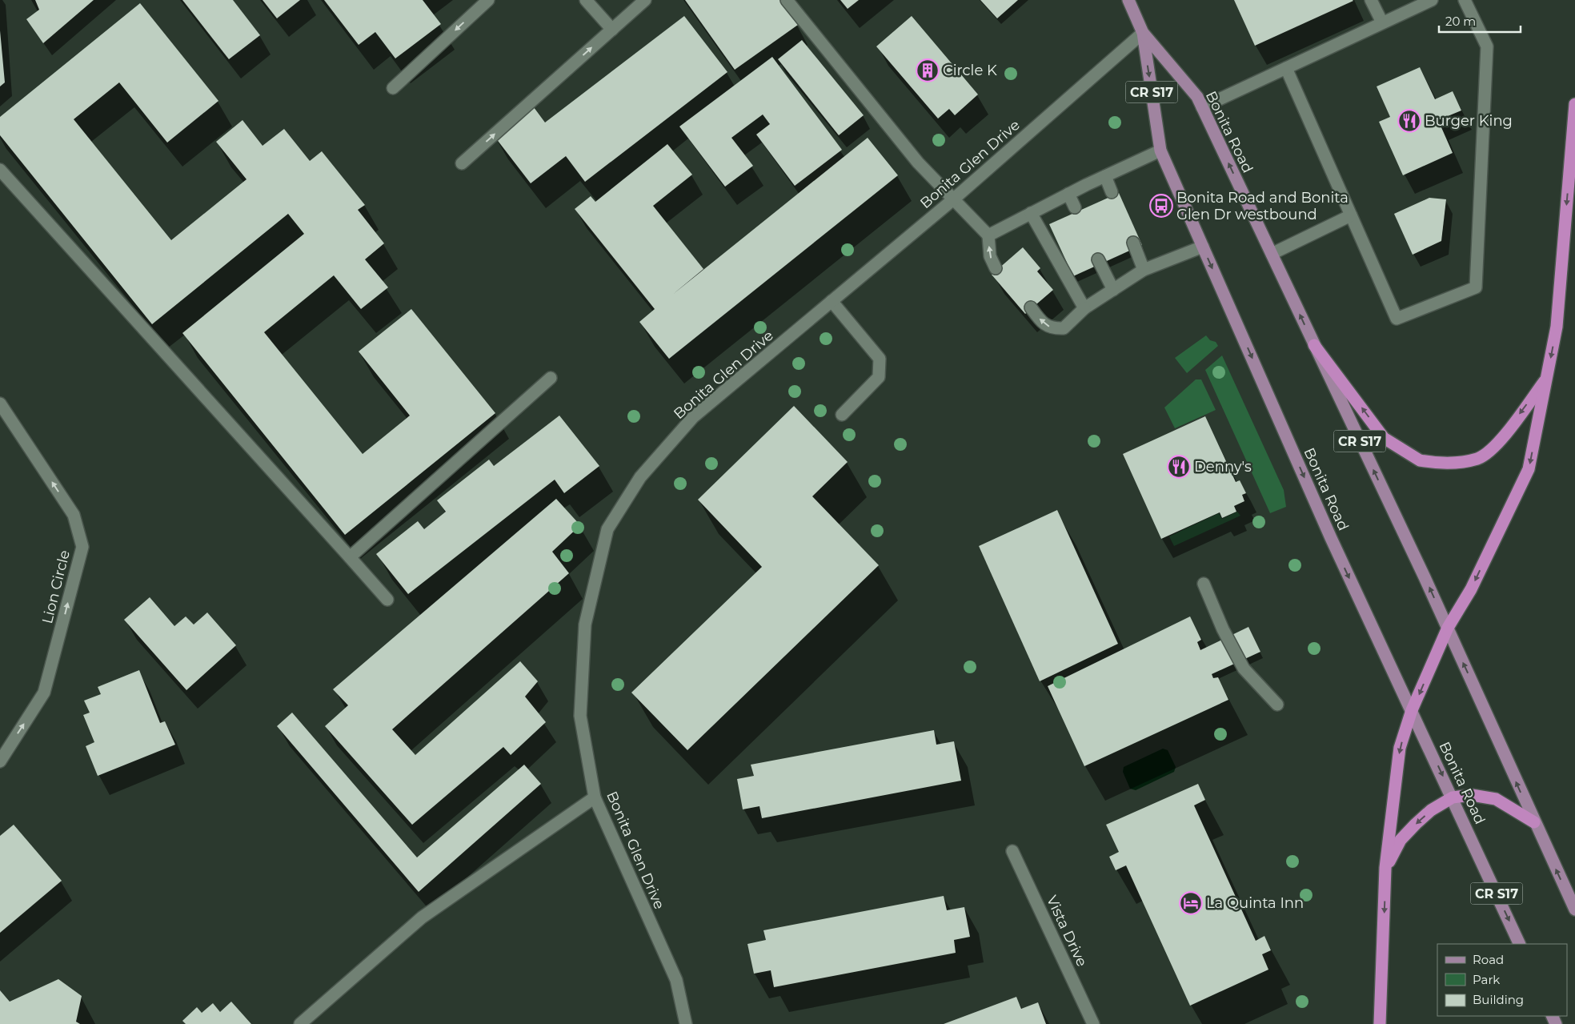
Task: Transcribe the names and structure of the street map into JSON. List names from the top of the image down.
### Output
{
  "streets": {
    "main road": ["CR S17", "Bonita Road"],
    "street": ["Bonita Glen Drive", "Lion Circle", "Vista Drive"]
  },
  "crossings": [
    ["Bonita Road", "Bonita Glen Drive"]
  ],
  "one_way": ["Lion Circle"],
  "places": {
    "building": ["Circle K"],
    "restaurant": ["Burger King", "Denny's"],
    "bus stop": ["Bonita Road and Bonita Glen Dr westbound"],
    "hotel": ["La Quinta Inn"]
  },
  "legend": ["Road", "Park", "Building"],
  "scale_bar": "20 m"
}
